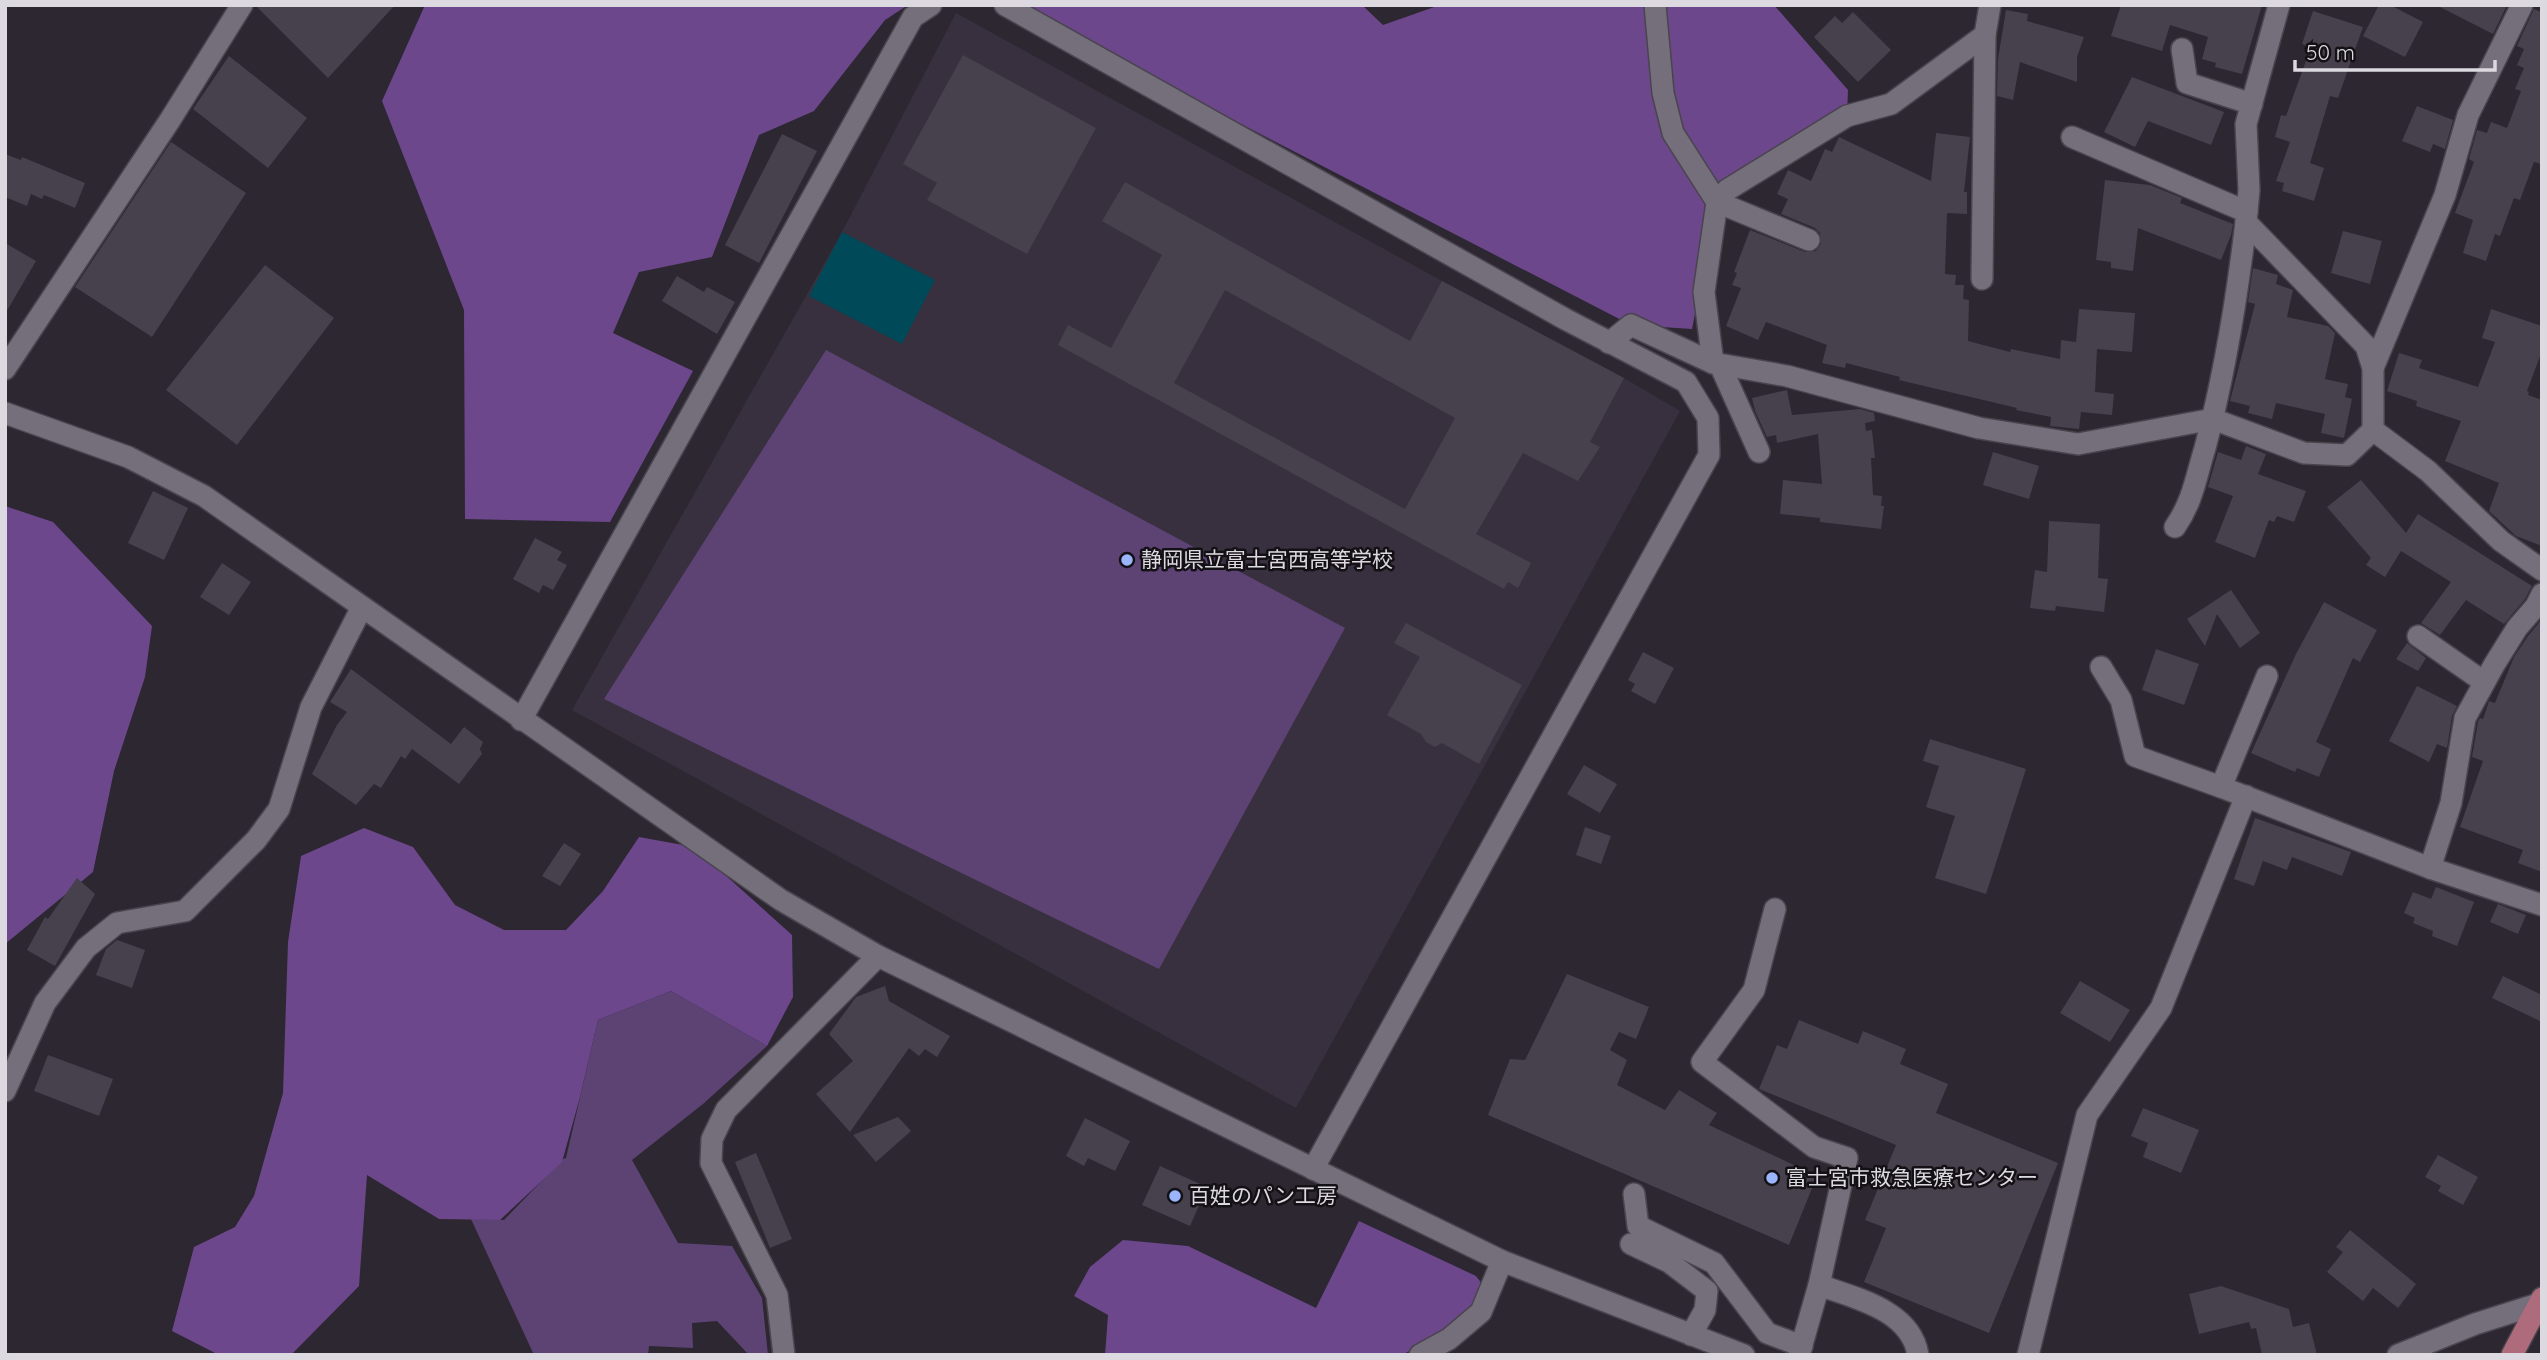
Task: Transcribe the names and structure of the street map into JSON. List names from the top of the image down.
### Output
{
  "places": ["静岡県立富士宮西高等学校", "富士宮市救急医療センター", "百姓のパン工房"],
  "scale_bar": "50 m"
}
